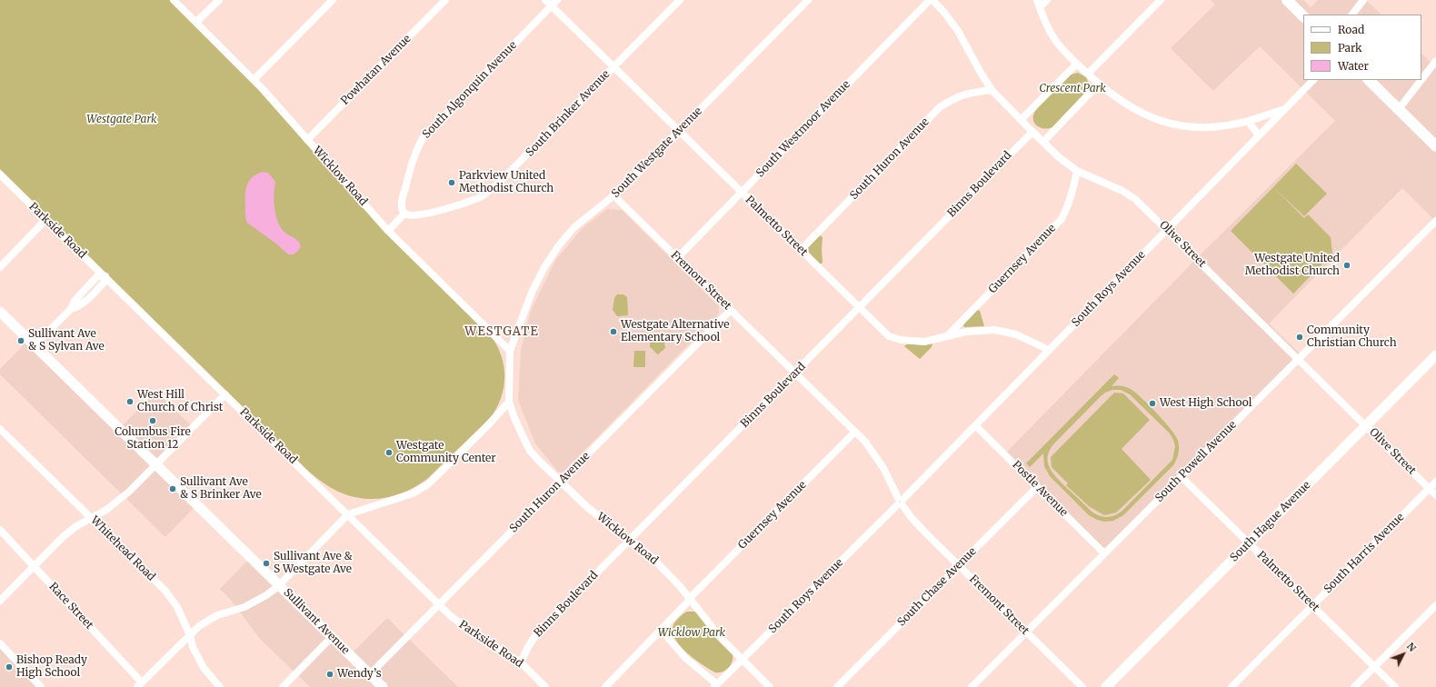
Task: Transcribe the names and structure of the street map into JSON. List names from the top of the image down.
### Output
{
  "streets": {
    "main road": ["South Hague Avenue", "Sullivant Avenue"],
    "street": [
      "Powhatan Avenue",
      "South Algonquin Avenue",
      "South Brinker Avenue",
      "South Westmoor Avenue",
      "South Westgate Avenue",
      "South Huron Avenue",
      "Wicklow Road",
      "Binns Boulevard",
      "Palmetto Street",
      "Parkside Road",
      "Olive Street",
      "Guernsey Avenue",
      "Fremont Street",
      "South Roys Avenue",
      "South Powell Avenue",
      "Postle Avenue",
      "Whitehead Road",
      "South Harris Avenue",
      "South Chase Avenue",
      "Race Street"
    ]
  },
  "crossings": [
    ["Powhatan Avenue", "Wicklow Road"],
    ["South Algonquin Avenue", "South Brinker Avenue"],
    ["South Algonquin Avenue", "Palmetto Street"],
    ["South Brinker Avenue", "Palmetto Street"],
    ["South Westmoor Avenue", "Palmetto Street"],
    ["South Westmoor Avenue", "Olive Street"],
    ["South Westmoor Avenue", "Fremont Street"],
    ["South Westgate Avenue", "Wicklow Road"],
    ["South Westgate Avenue", "Palmetto Street"],
    ["South Westgate Avenue", "Fremont Street"],
    ["South Huron Avenue", "Wicklow Road"],
    ["South Huron Avenue", "Palmetto Street"],
    ["South Huron Avenue", "Parkside Road"],
    ["South Huron Avenue", "Olive Street"],
    ["South Huron Avenue", "Fremont Street"],
    ["South Huron Avenue", "Sullivant Avenue"],
    ["Wicklow Road", "Binns Boulevard"],
    ["Wicklow Road", "Guernsey Avenue"],
    ["Wicklow Road", "South Roys Avenue"],
    ["Binns Boulevard", "Palmetto Street"],
    ["Binns Boulevard", "Parkside Road"],
    ["Binns Boulevard", "Olive Street"],
    ["Binns Boulevard", "Fremont Street"],
    ["Palmetto Street", "Guernsey Avenue"],
    ["Palmetto Street", "South Roys Avenue"],
    ["Palmetto Street", "South Powell Avenue"],
    ["Palmetto Street", "South Hague Avenue"],
    ["Palmetto Street", "South Harris Avenue"],
    ["Olive Street", "Guernsey Avenue"],
    ["Olive Street", "South Roys Avenue"],
    ["Olive Street", "South Powell Avenue"],
    ["Olive Street", "South Hague Avenue"],
    ["Olive Street", "South Harris Avenue"],
    ["Guernsey Avenue", "Fremont Street"],
    ["Fremont Street", "South Roys Avenue"],
    ["Fremont Street", "South Powell Avenue"],
    ["Fremont Street", "South Chase Avenue"],
    ["South Roys Avenue", "Postle Avenue"],
    ["South Powell Avenue", "Postle Avenue"],
    ["Postle Avenue", "South Chase Avenue"]
  ],
  "districts": ["WESTGATE"],
  "parks": ["Crescent Park", "Westgate Park", "Wicklow Park"],
  "places": [
    "Parkview United Methodist Church",
    "Westgate United Methodist Church",
    "Westgate Alternative Elementary School",
    "Community Christian Church",
    "Sullivant Ave & S Sylvan Ave",
    "West Hill Church of Christ",
    "West High School",
    "Columbus Fire Station 12",
    "Westgate Community Center",
    "Sullivant Ave & S Brinker Ave",
    "Sullivant Ave & S Westgate Ave",
    "Bishop Ready High School",
    "Wendy’s"
  ],
  "legend": ["Road", "Park", "Water"],
  "north": "top right"
}
